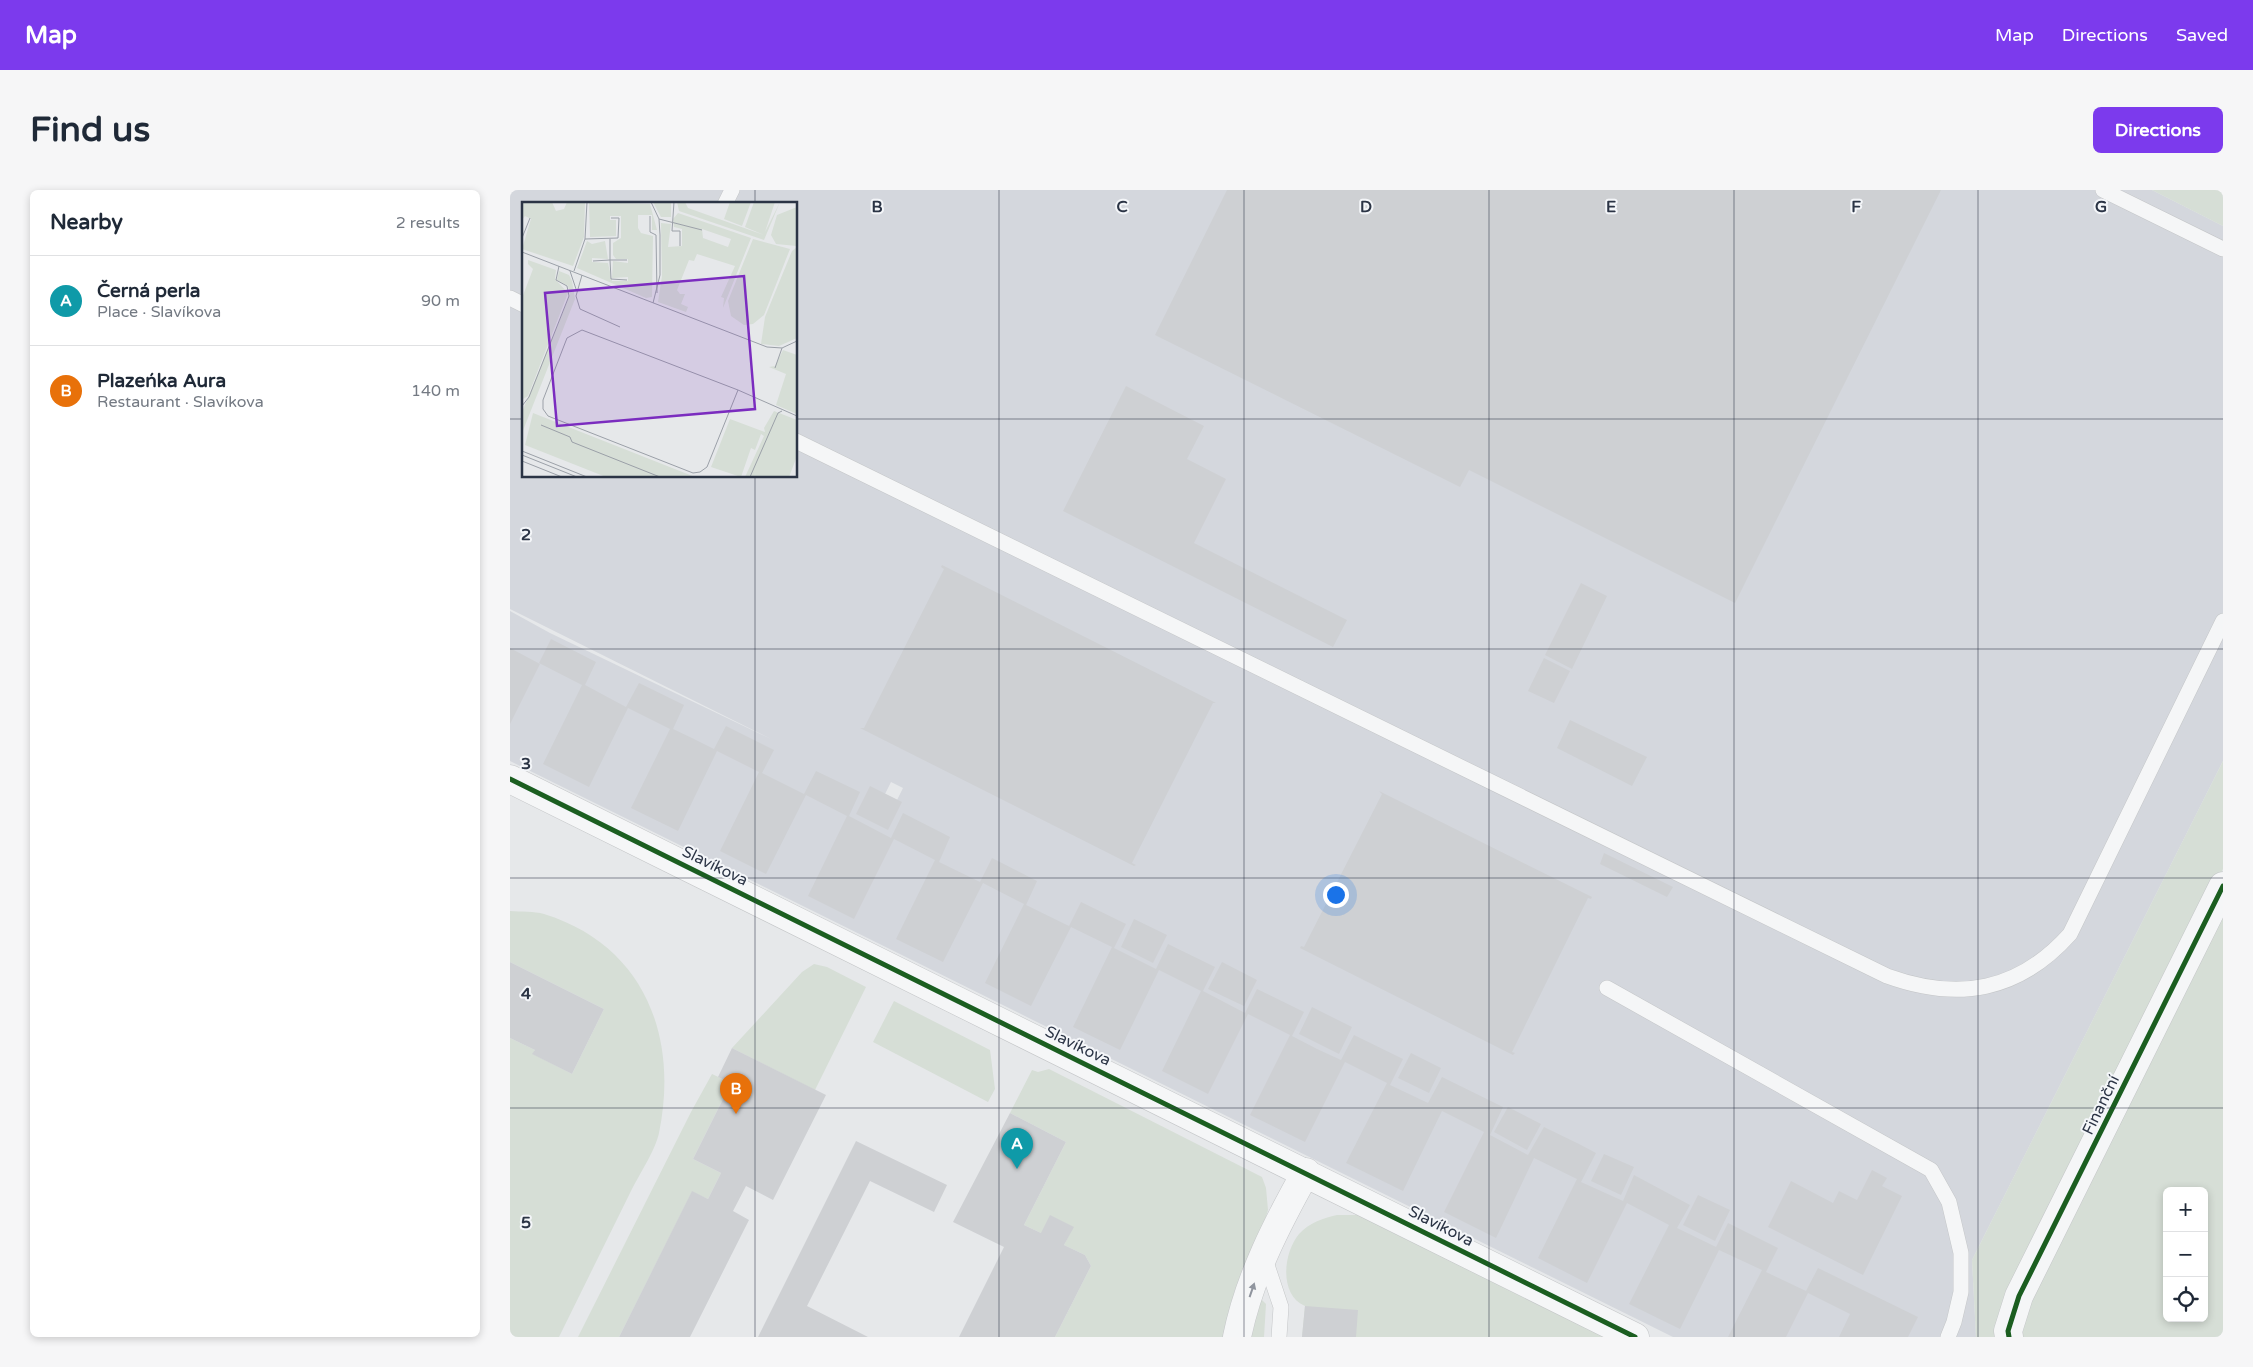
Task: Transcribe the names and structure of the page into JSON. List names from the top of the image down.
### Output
{
  "streets": {
    "street": ["Slavíkova", "Finanční"]
  },
  "page": {
    "header": "Map",
    "nav": ["Map", "Directions", "Saved"],
    "buttons": "Directions",
    "title": "Find us",
    "heading": ["Nearby", "2 results"],
    "list": [
      {
        "mark": "A",
        "name": "Černá perla",
        "note": "Place · Slavíkova",
        "value": "90 m"
      },
      {
        "mark": "B",
        "name": "Plazeńka Aura",
        "note": "Restaurant · Slavíkova",
        "value": "140 m"
      }
    ],
    "pins": ["B", "A"],
    "map_buttons": ["+", "−"]
  },
  "grid": {
    "columns": [
      "B",
      "C",
      "D",
      "E",
      "F",
      "G"
    ],
    "rows": [
      "2",
      "3",
      "4",
      "5"
    ]
  }
}
